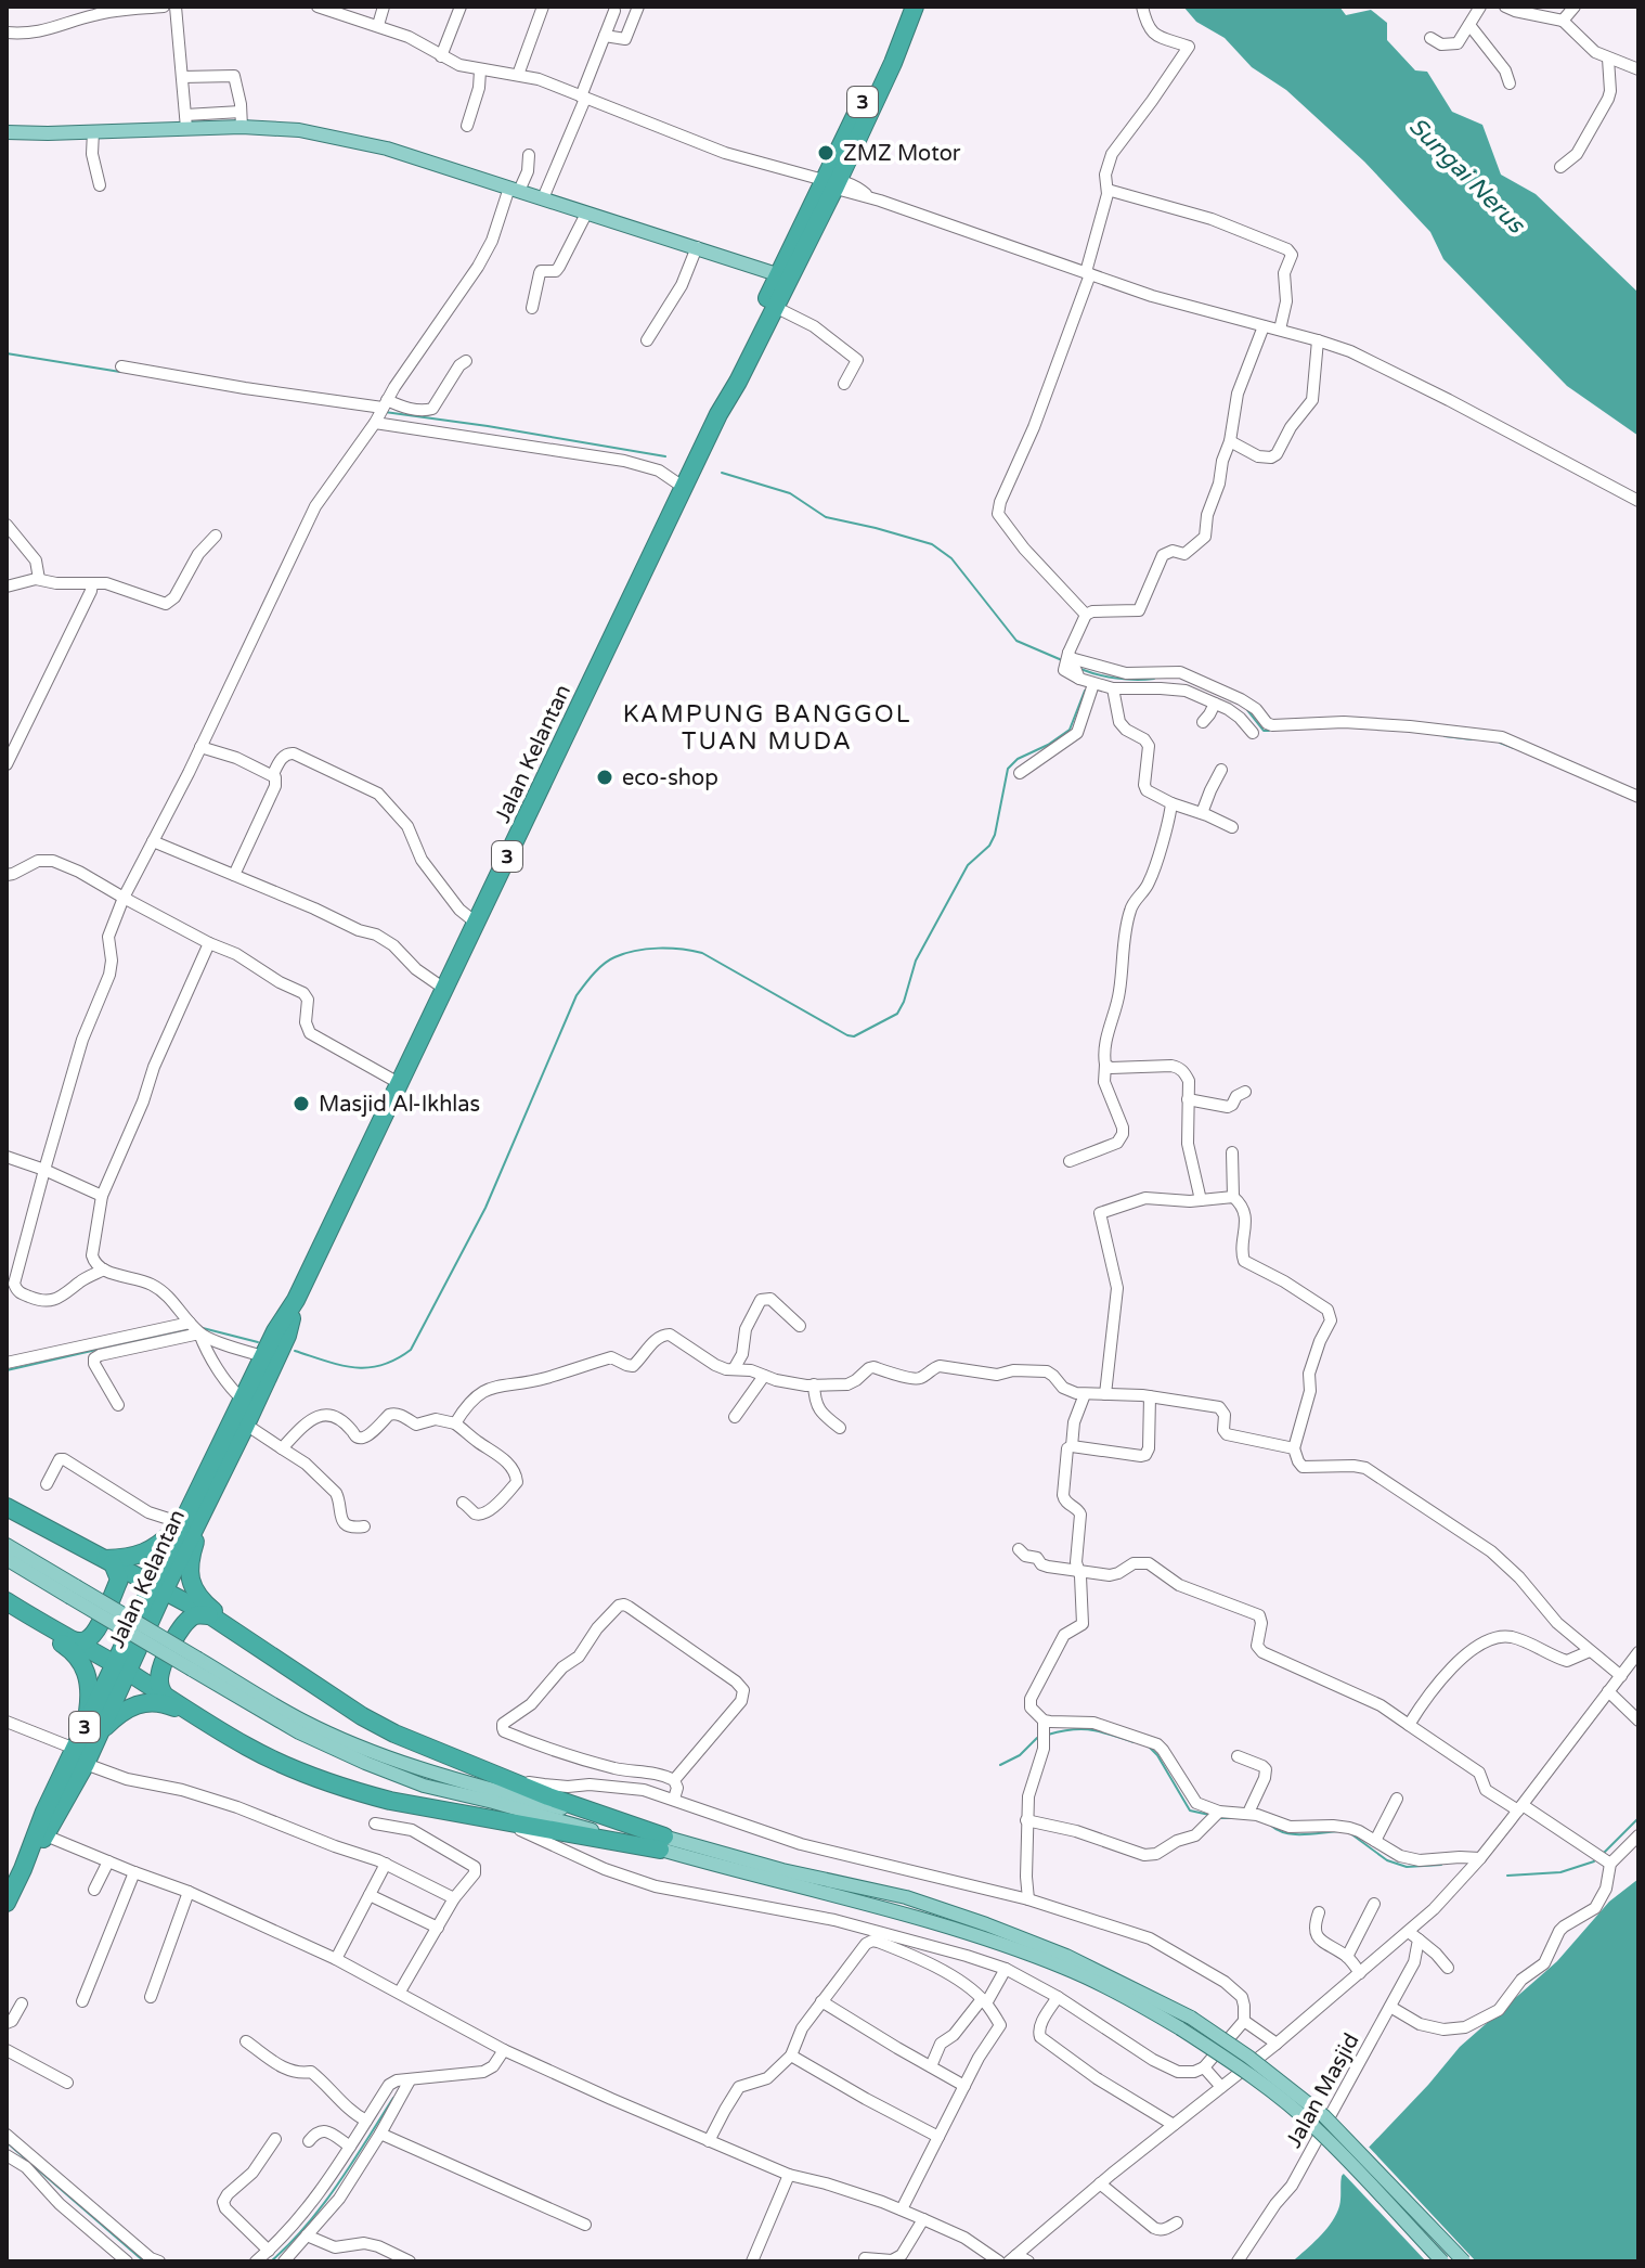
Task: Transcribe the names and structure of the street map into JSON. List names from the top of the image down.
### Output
{
  "streets": {
    "highway": ["3", "Jalan Kelantan"],
    "street": ["Jalan Masjid"]
  },
  "districts": ["KAMPUNG BANGGOL TUAN MUDA"],
  "water": ["Sungai Nerus"],
  "places": ["ZMZ Motor", "eco-shop", "Masjid Al-Ikhlas"]
}
